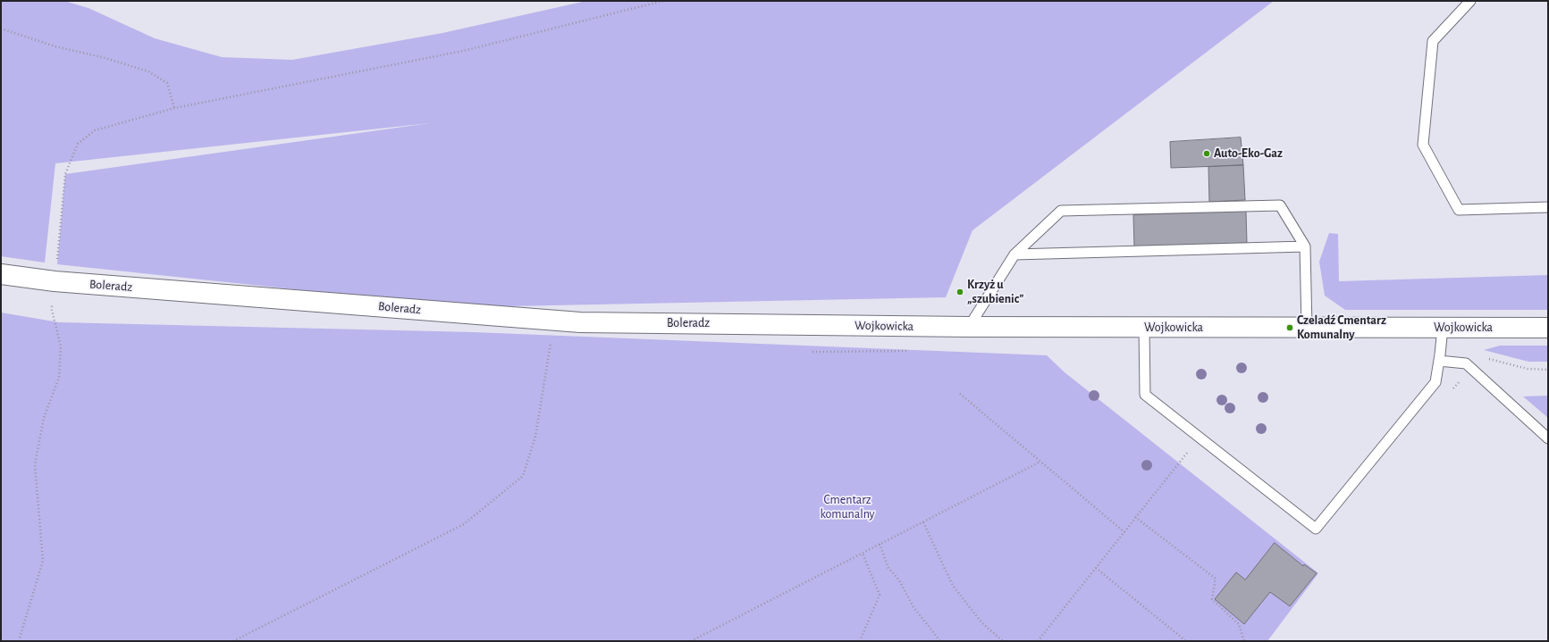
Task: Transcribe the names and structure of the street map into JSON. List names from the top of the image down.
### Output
{
  "streets": {
    "street": ["Boleradz", "Wojkowicka"]
  },
  "crossings": [
    ["Boleradz", "Wojkowicka"]
  ],
  "parks": ["Cmentarz komunalny"],
  "places": ["Auto-Eko-Gaz", "Krzyż u „szubienic”", "Czeladź Cmentarz Komunalny"]
}
